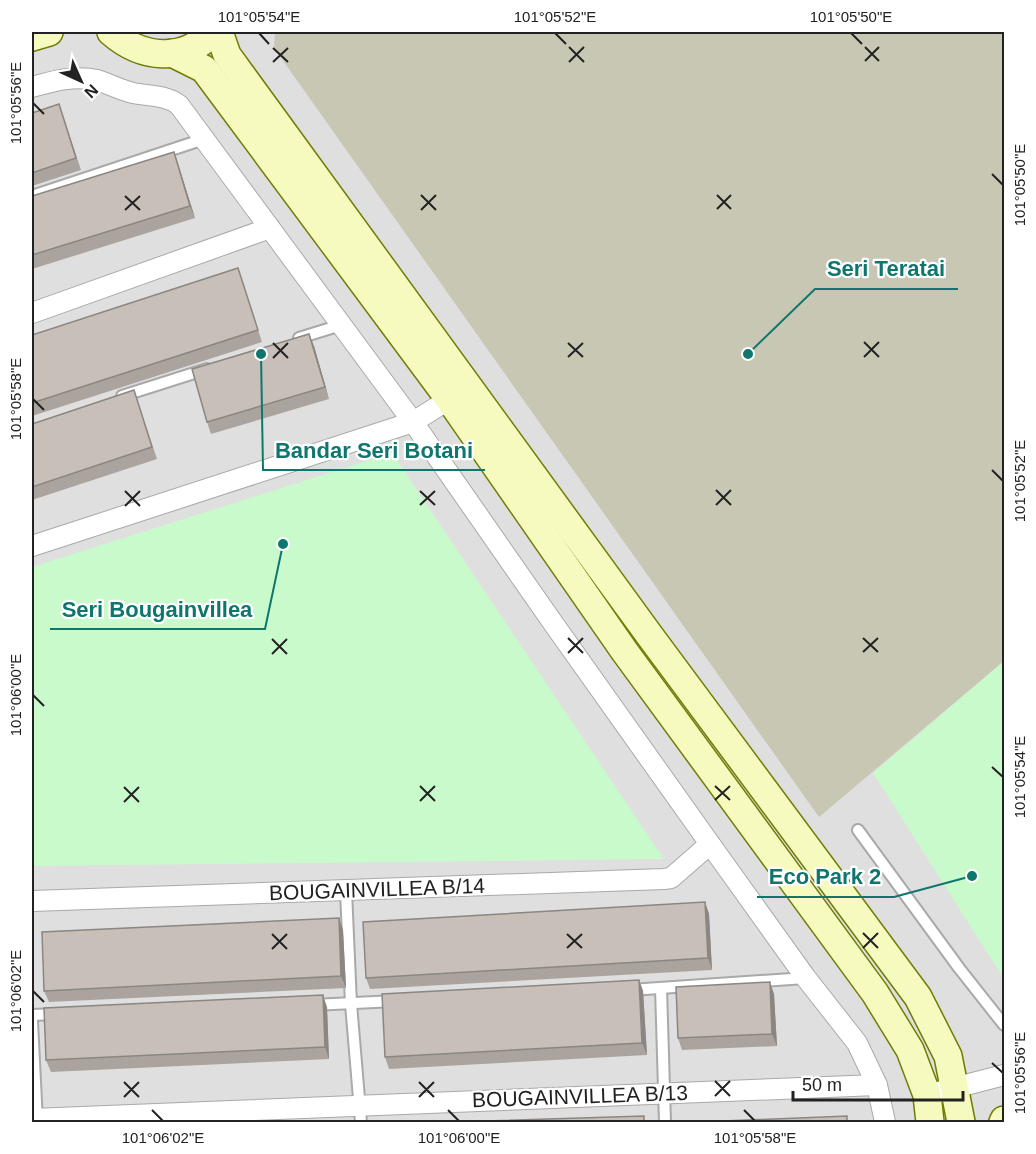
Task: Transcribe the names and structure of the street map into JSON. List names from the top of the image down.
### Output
{
  "streets": {
    "street": ["BOUGAINVILLEA B/14", "BOUGAINVILLEA B/13"]
  },
  "places": [
    "Bandar Seri Botani",
    "Seri Teratai",
    "Seri Bougainvillea",
    "Eco Park 2"
  ],
  "scale_bar": "50 m",
  "north": "bottom right",
  "coordinates": [
    "101°05'54\"E",
    "101°05'52\"E",
    "101°05'50\"E",
    "101°05'56\"E",
    "101°05'58\"E",
    "101°06'00\"E",
    "101°06'02\"E"
  ]
}
